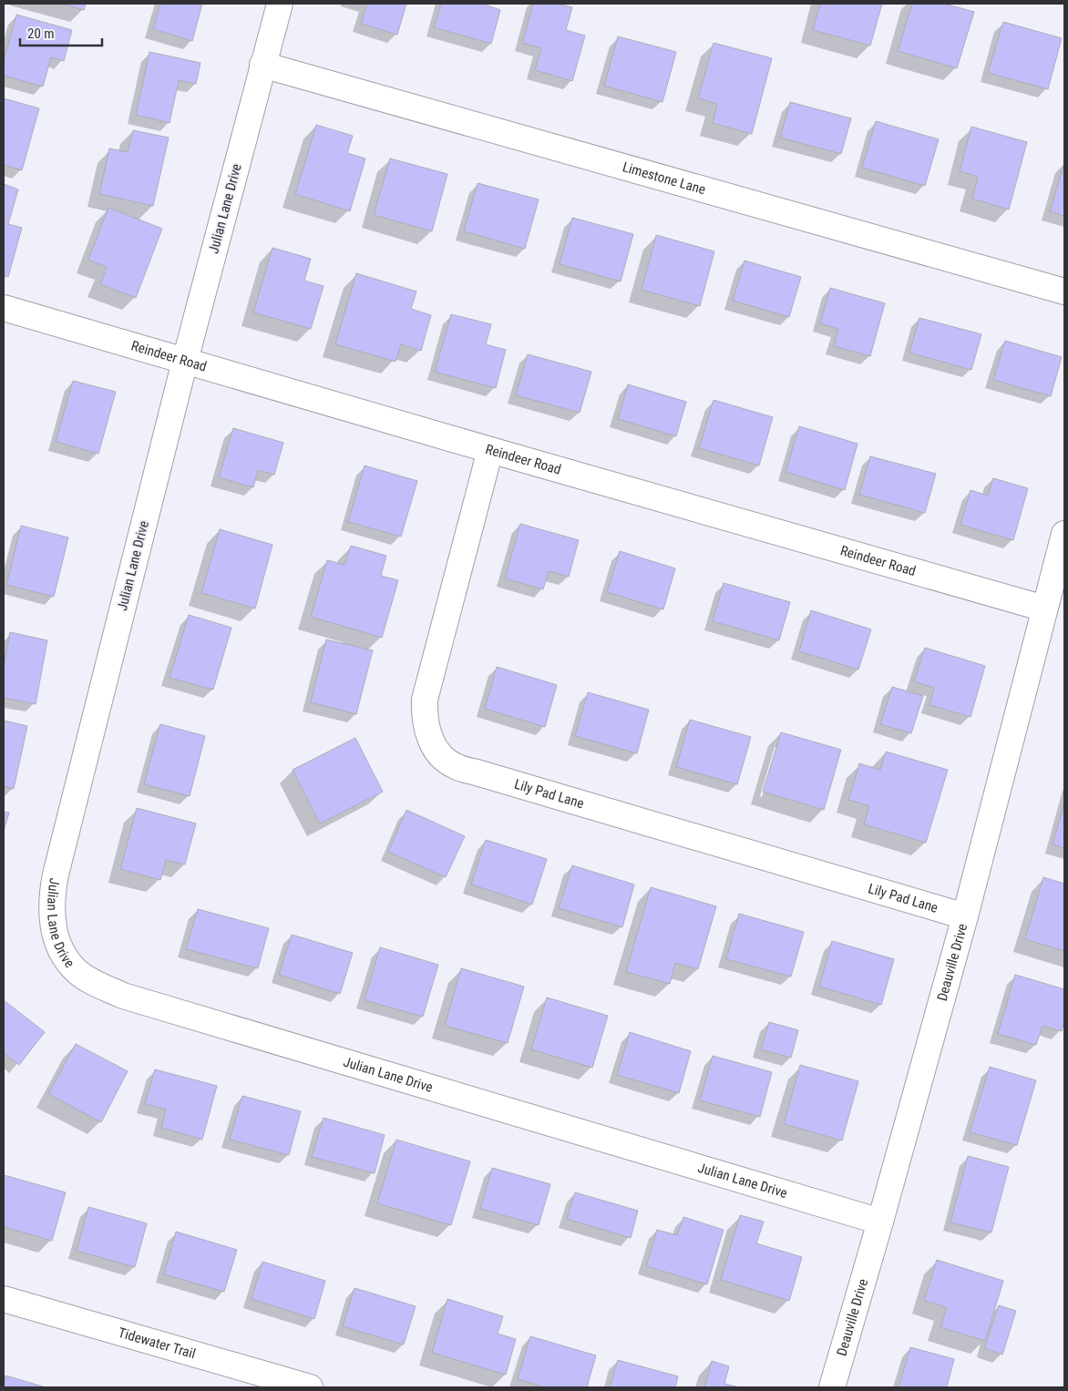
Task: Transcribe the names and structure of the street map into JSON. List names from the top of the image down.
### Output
{
  "streets": {
    "street": [
      "Limestone Lane",
      "Julian Lane Drive",
      "Reindeer Road",
      "Lily Pad Lane",
      "Deauville Drive",
      "Tidewater Trail"
    ]
  },
  "crossings": [
    ["Limestone Lane", "Julian Lane Drive"],
    ["Julian Lane Drive", "Reindeer Road"],
    ["Julian Lane Drive", "Deauville Drive"],
    ["Reindeer Road", "Lily Pad Lane"],
    ["Reindeer Road", "Deauville Drive"],
    ["Lily Pad Lane", "Deauville Drive"]
  ],
  "scale_bar": "20 m"
}
